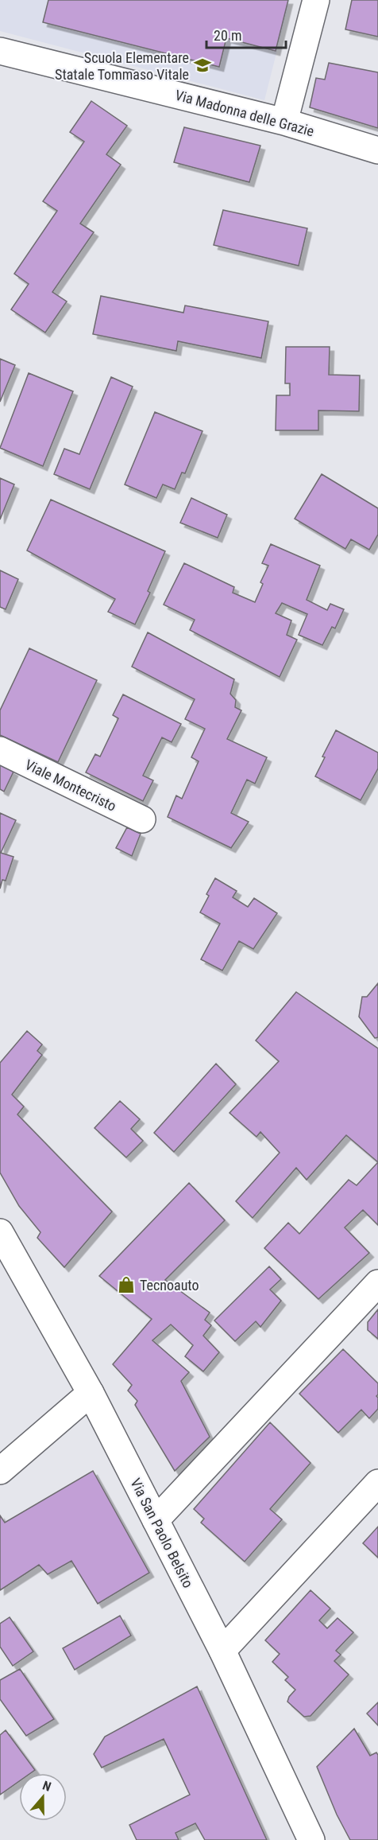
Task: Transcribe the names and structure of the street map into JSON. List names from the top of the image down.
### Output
{
  "streets": {
    "street": ["Via Madonna delle Grazie", "Viale Montecristo", "Via San Paolo Belsito"]
  },
  "places": {
    "school or university": ["Scuola Elementare Statale Tommaso Vitale"],
    "shop": ["Tecnoauto"]
  },
  "scale_bar": "20 m",
  "north": "top"
}
